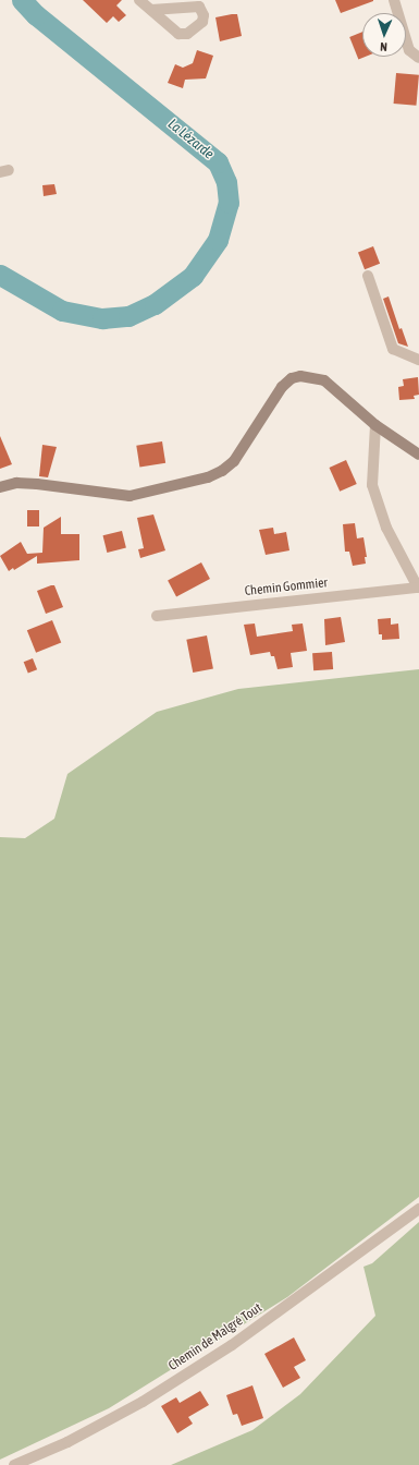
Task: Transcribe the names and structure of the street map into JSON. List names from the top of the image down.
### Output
{
  "streets": {
    "street": ["Chemin Gommier", "Chemin de Malgré Tout"]
  },
  "water": ["La Lézarde"],
  "north": "bottom"
}
